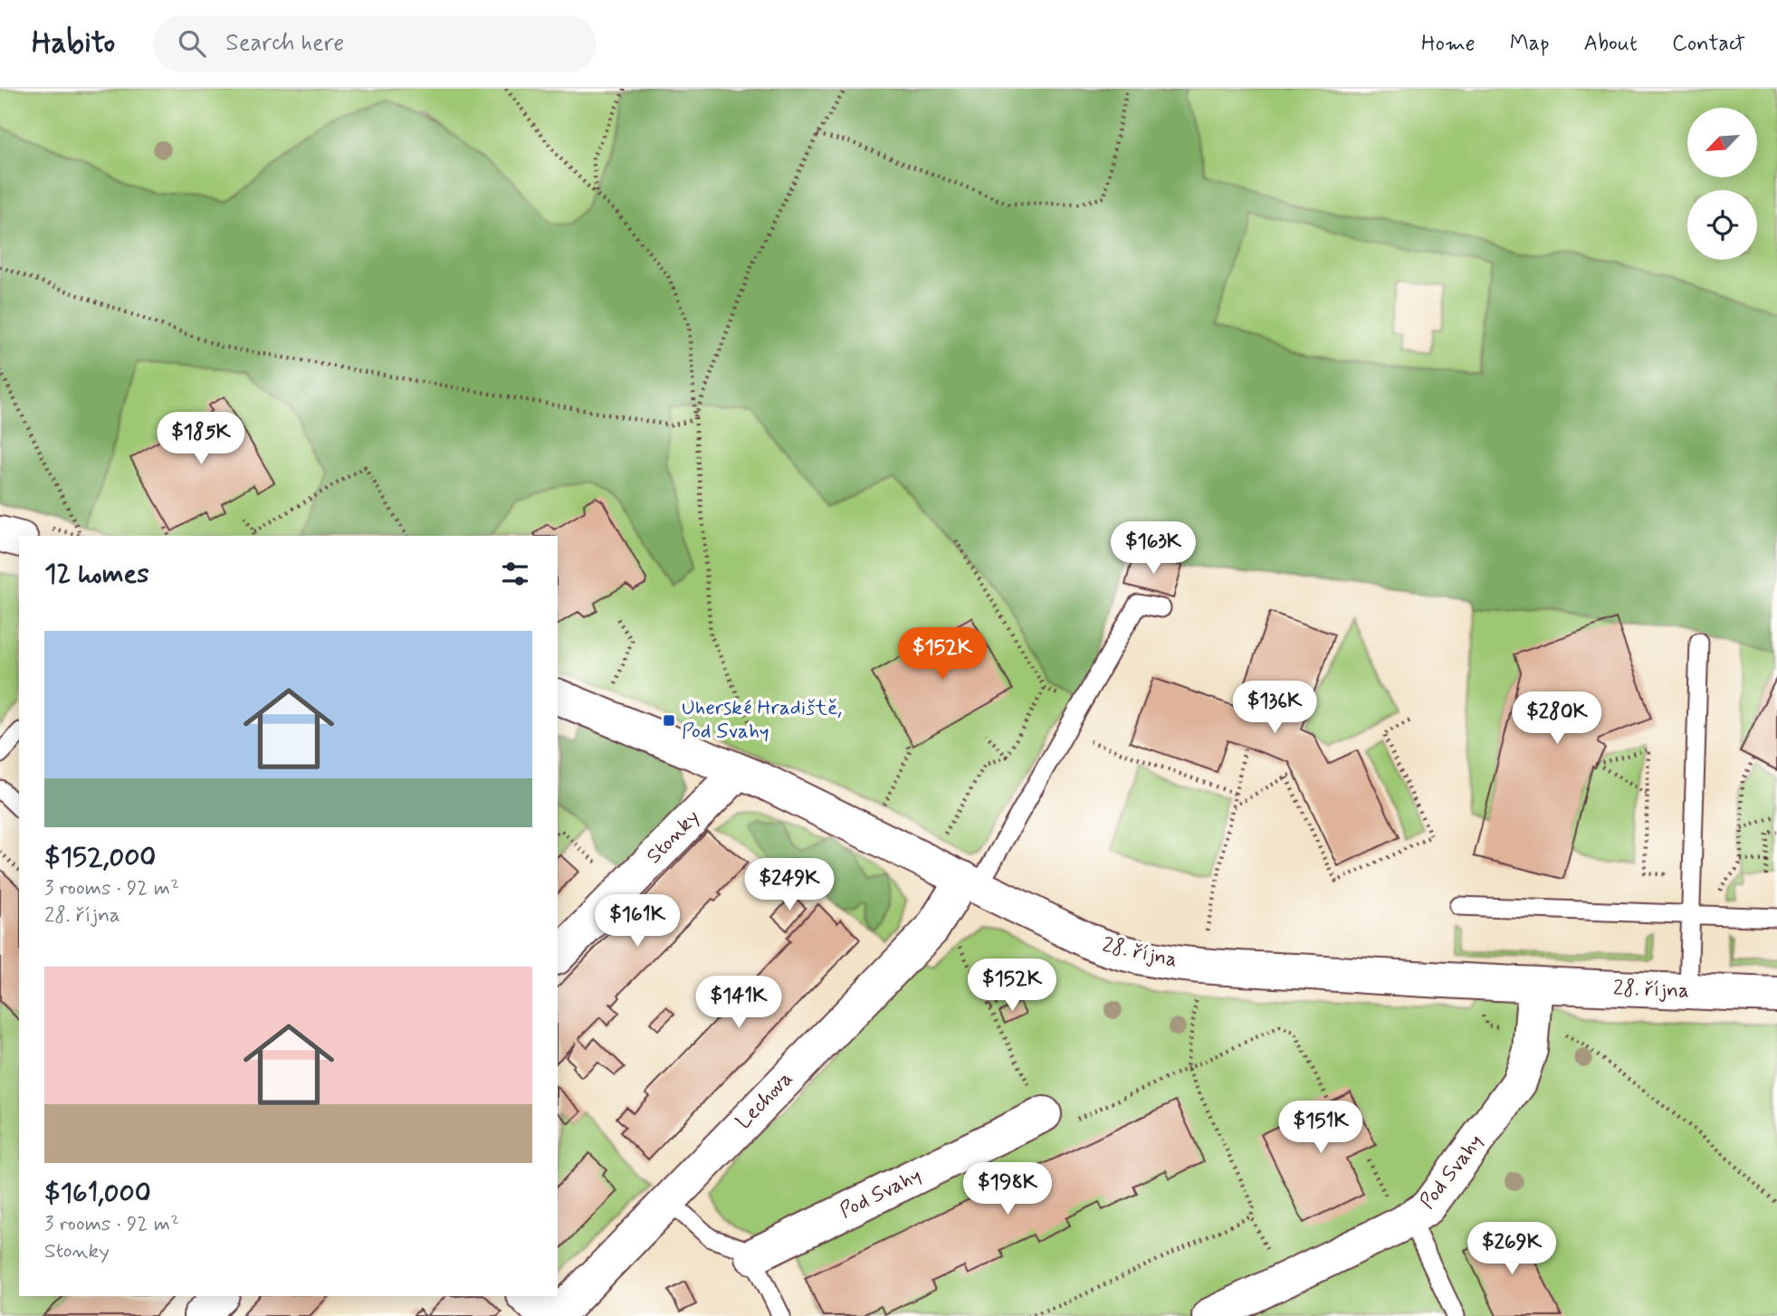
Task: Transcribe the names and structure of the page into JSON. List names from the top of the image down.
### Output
{
  "streets": {
    "street": [
      "Stonky",
      "28. října",
      "Lechova",
      "Pod Svahy"
    ]
  },
  "crossings": [
    ["Stonky", "28. října"],
    ["28. října", "Lechova"],
    ["28. října", "Pod Svahy"]
  ],
  "places": {
    "transit": ["Uherské Hradiště, Pod Svahy"]
  },
  "north": "bottom left",
  "page": {
    "header": "Habito",
    "search": "Search here",
    "nav": [
      "Home",
      "Map",
      "About",
      "Contact"
    ],
    "price": [
      "$185K",
      "$163K",
      "$152K",
      "$136K",
      "$280K",
      "$249K",
      "$161K",
      "$152K",
      "$141K",
      "$151K",
      "$198K",
      "$269K"
    ],
    "heading": "12 homes",
    "list": [
      {
        "name": "$152,000",
        "note": "3 rooms · 92 m² · 28. října"
      },
      {
        "name": "$161,000",
        "note": "3 rooms · 92 m² · Stonky"
      }
    ]
  }
}
